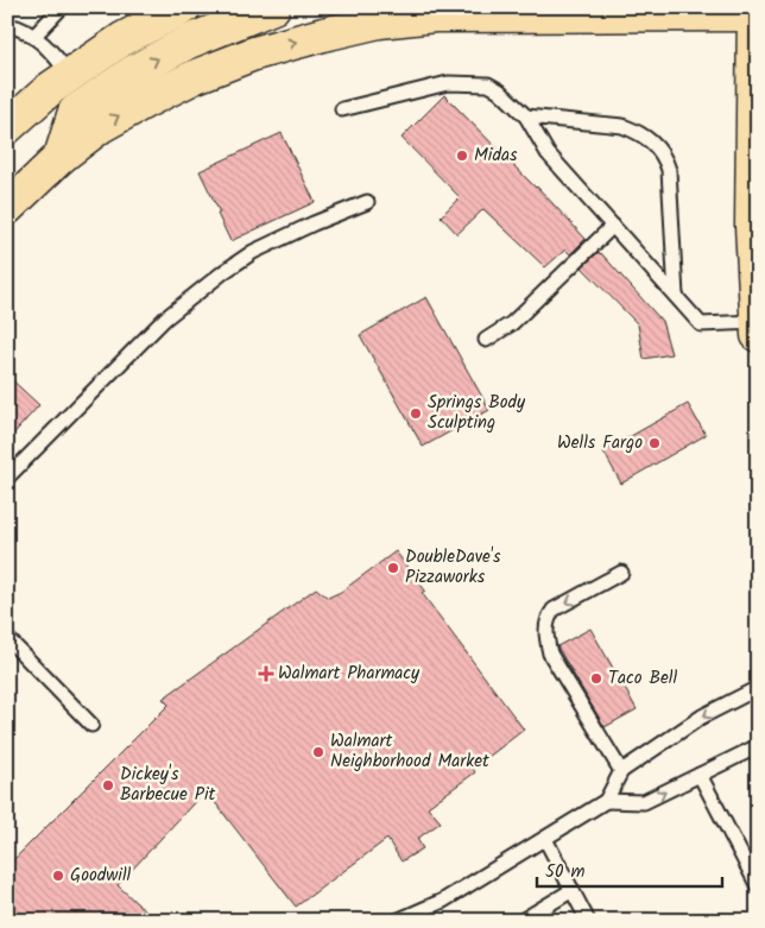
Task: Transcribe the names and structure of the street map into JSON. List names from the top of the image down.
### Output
{
  "places": {
    "other": [
      "Midas",
      "Springs Body Sculpting",
      "Wells Fargo",
      "DoubleDave's Pizzaworks",
      "Taco Bell",
      "Walmart Neighborhood Market",
      "Dickey's Barbecue Pit",
      "Goodwill"
    ],
    "health": ["Walmart Pharmacy"]
  },
  "scale_bar": "50 m"
}
